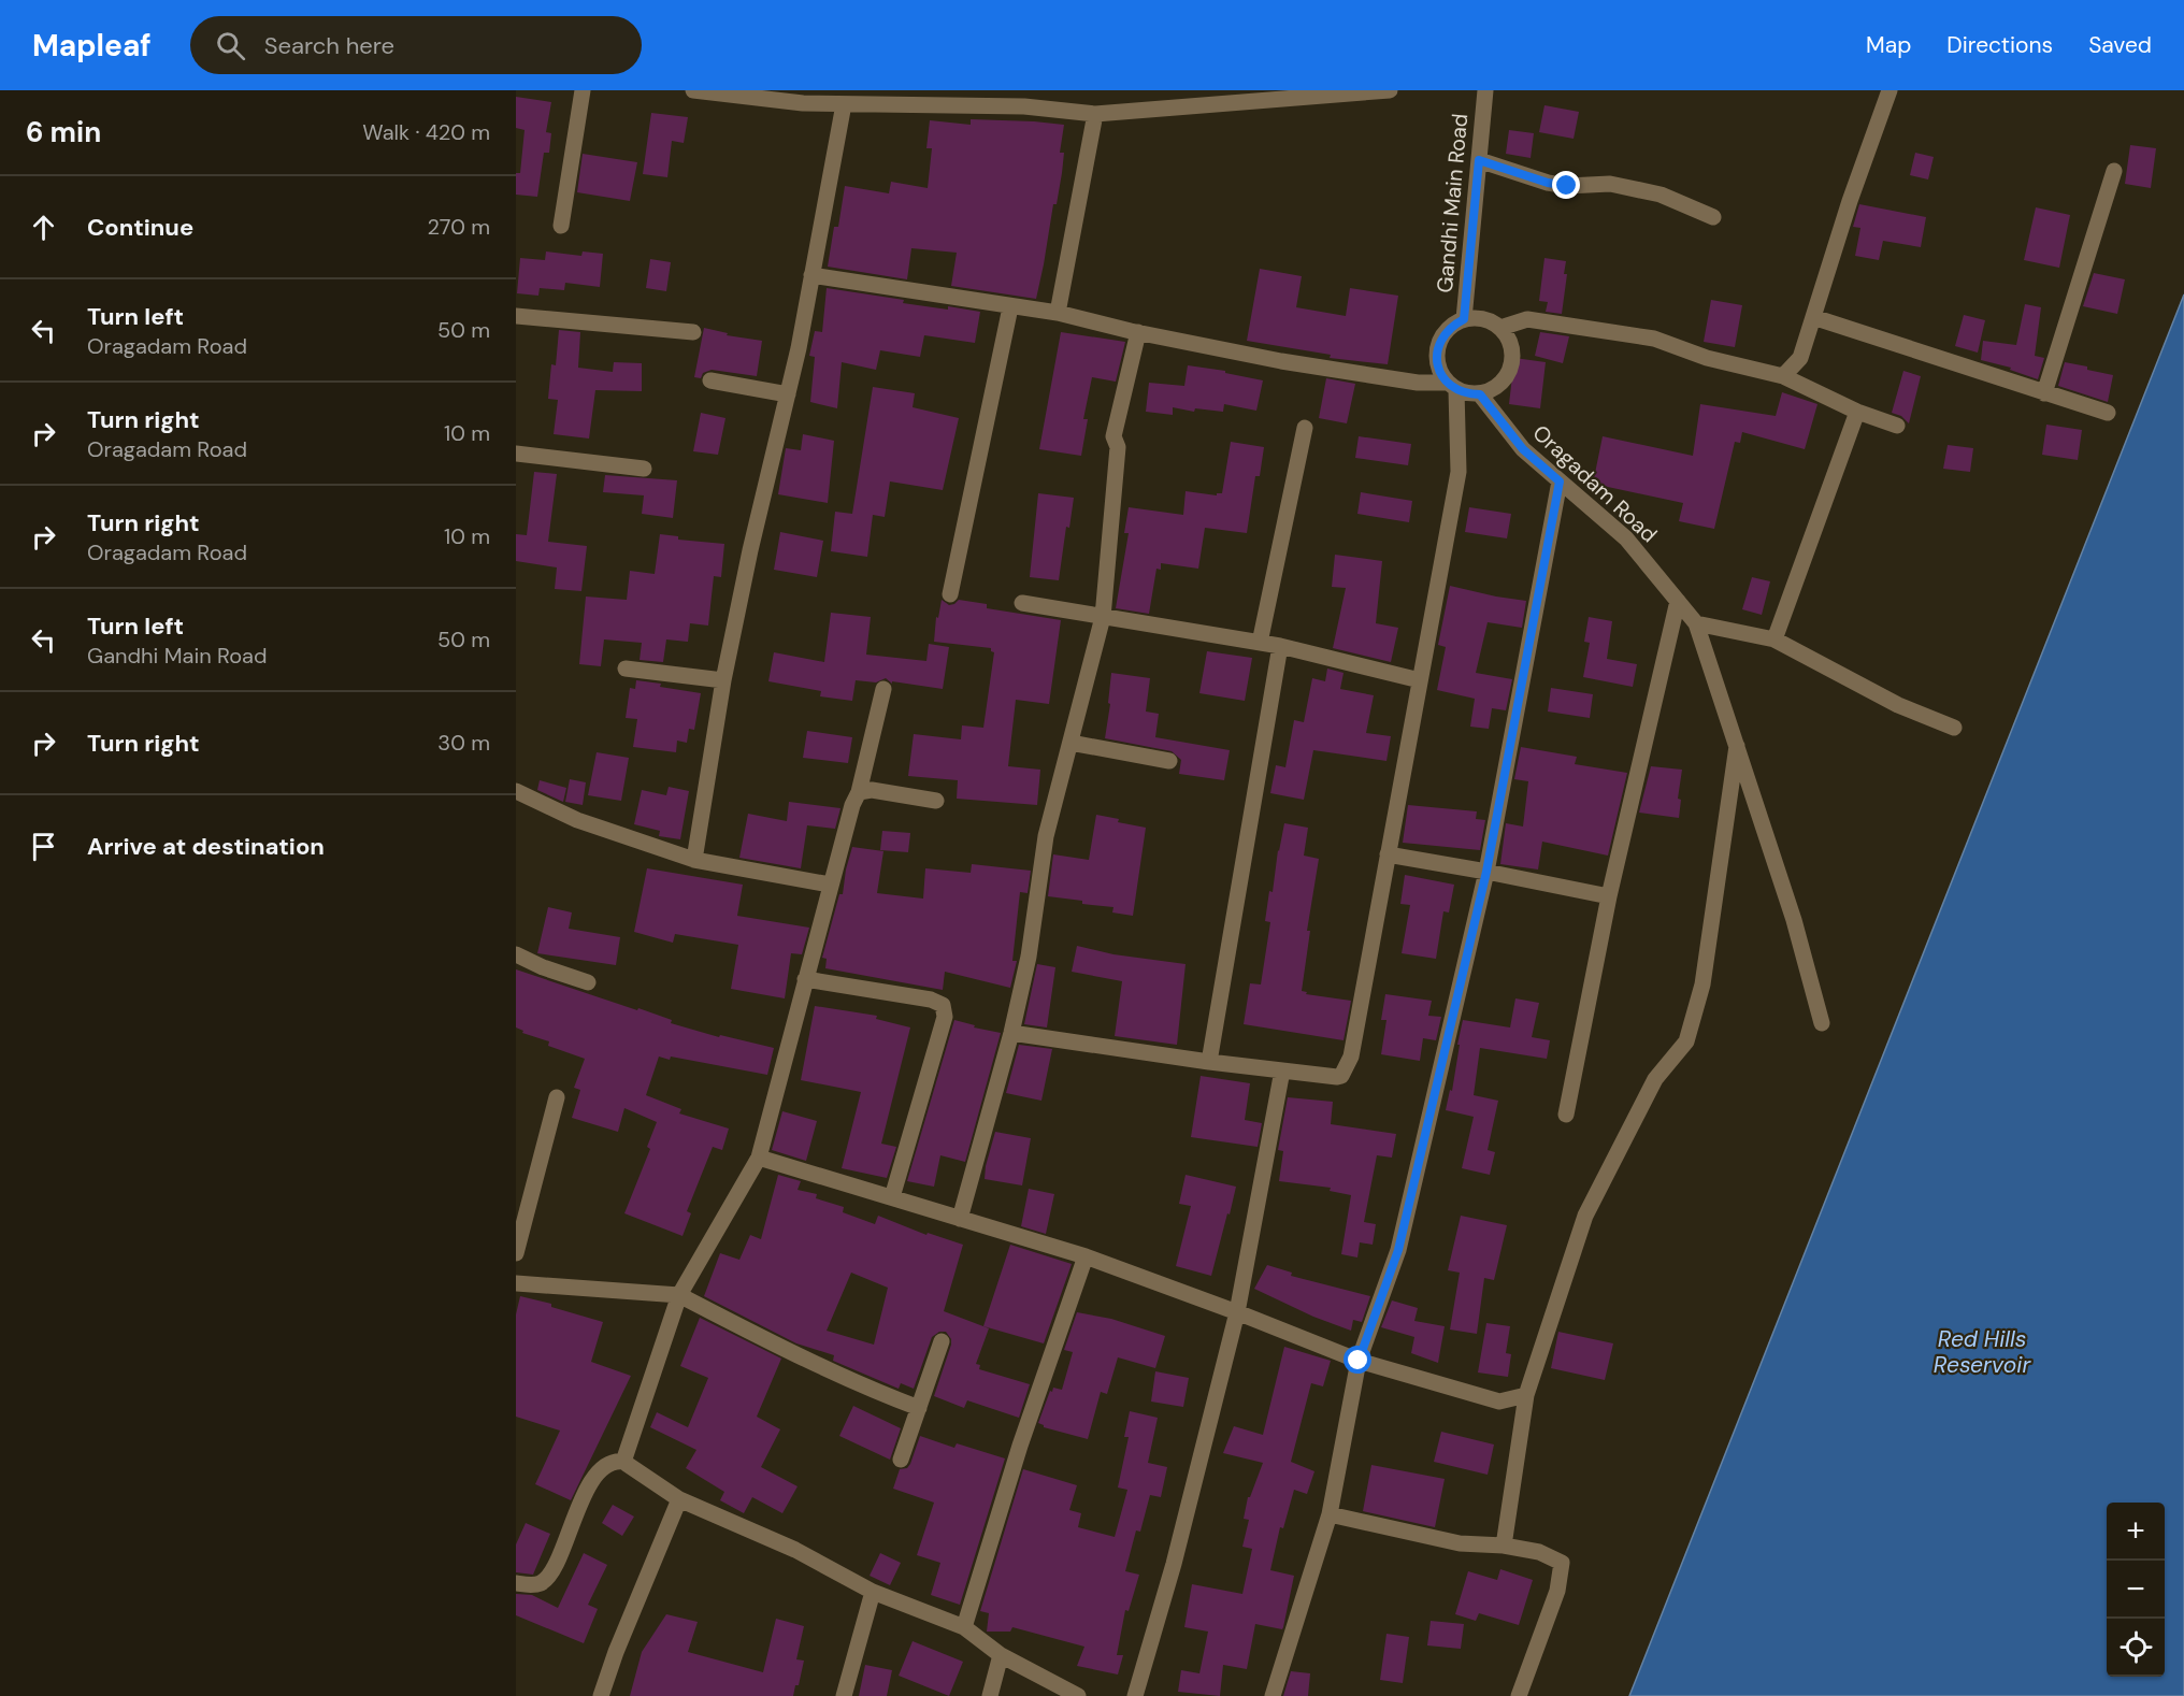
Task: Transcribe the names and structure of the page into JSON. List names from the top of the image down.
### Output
{
  "streets": {
    "street": ["Gandhi Main Road", "Oragadam Road"]
  },
  "crossings": [
    ["Gandhi Main Road", "Oragadam Road"]
  ],
  "water": ["Red Hills Reservoir"],
  "page": {
    "header": "Mapleaf",
    "search": "Search here",
    "nav": ["Map", "Directions", "Saved"],
    "heading": ["6 min", "Walk · 420 m"],
    "list": [
      ["Continue", "270 m"],
      ["Turn left", "Oragadam Road", "50 m"],
      ["Turn right", "Oragadam Road", "10 m"],
      ["Turn right", "Oragadam Road", "10 m"],
      ["Turn left", "Gandhi Main Road", "50 m"],
      ["Turn right", "30 m"],
      "Arrive at destination"
    ],
    "map_buttons": ["+", "−"]
  }
}
